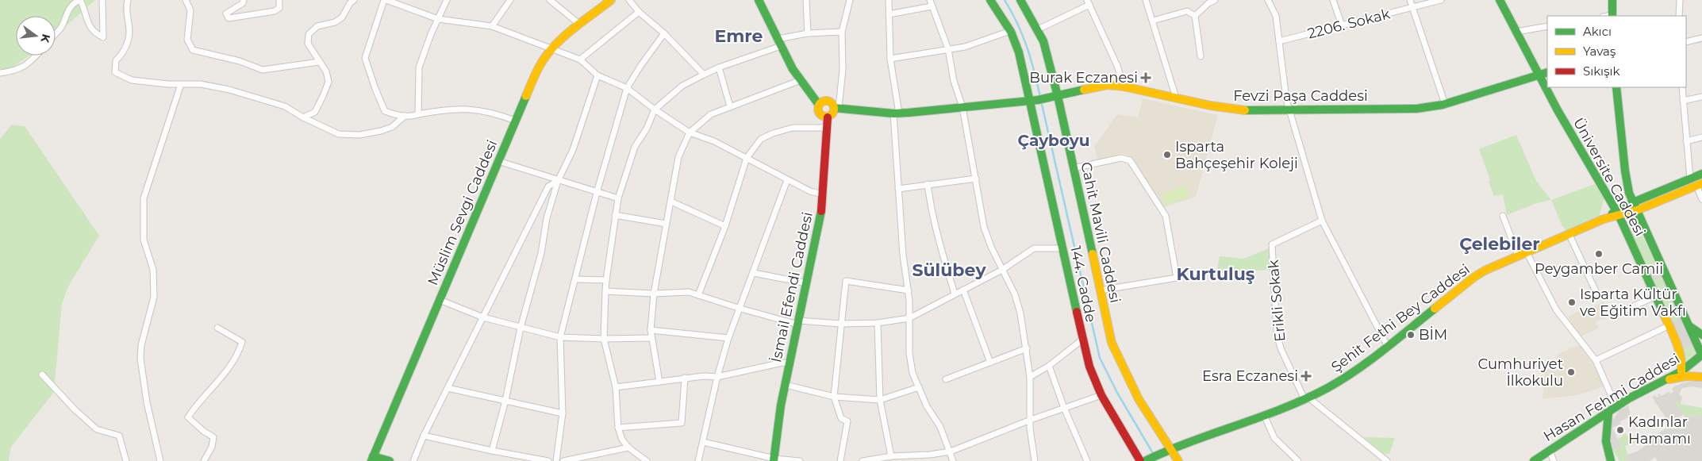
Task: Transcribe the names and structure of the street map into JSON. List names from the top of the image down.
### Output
{
  "streets": {
    "street": [
      "2206. Sokak",
      "Fevzi Paşa Caddesi",
      "Üniversite Caddesi",
      "Müslim Sevgi Caddesi",
      "Cahit Mavili Caddesi",
      "144. Cadde",
      "İsmail Efendi Caddesi",
      "Erikli Sokak",
      "Şehit Fethi Bey Caddesi",
      "Hasan Fehmi Caddesi"
    ]
  },
  "crossings": [
    ["Fevzi Paşa Caddesi", "Üniversite Caddesi"],
    ["Fevzi Paşa Caddesi", "Cahit Mavili Caddesi"],
    ["Fevzi Paşa Caddesi", "144. Cadde"],
    ["Fevzi Paşa Caddesi", "İsmail Efendi Caddesi"],
    ["Üniversite Caddesi", "Şehit Fethi Bey Caddesi"],
    ["Üniversite Caddesi", "Hasan Fehmi Caddesi"],
    ["Cahit Mavili Caddesi", "Şehit Fethi Bey Caddesi"],
    ["144. Cadde", "Şehit Fethi Bey Caddesi"],
    ["Erikli Sokak", "Şehit Fethi Bey Caddesi"]
  ],
  "districts": [
    "Emre",
    "Çayboyu",
    "Çelebiler",
    "Sülübey",
    "Kurtuluş"
  ],
  "places": {
    "health": ["Burak Eczanesi", "Esra Eczanesi"],
    "other": [
      "Isparta Bahçeşehir Koleji",
      "Peygamber Camii",
      "Isparta Kültür ve Eğitim Vakfı",
      "BİM",
      "Cumhuriyet İlkokulu",
      "Kadınlar Hamamı"
    ]
  },
  "legend": ["Akıcı", "Yavaş", "Sıkışık"],
  "north": "right"
}
